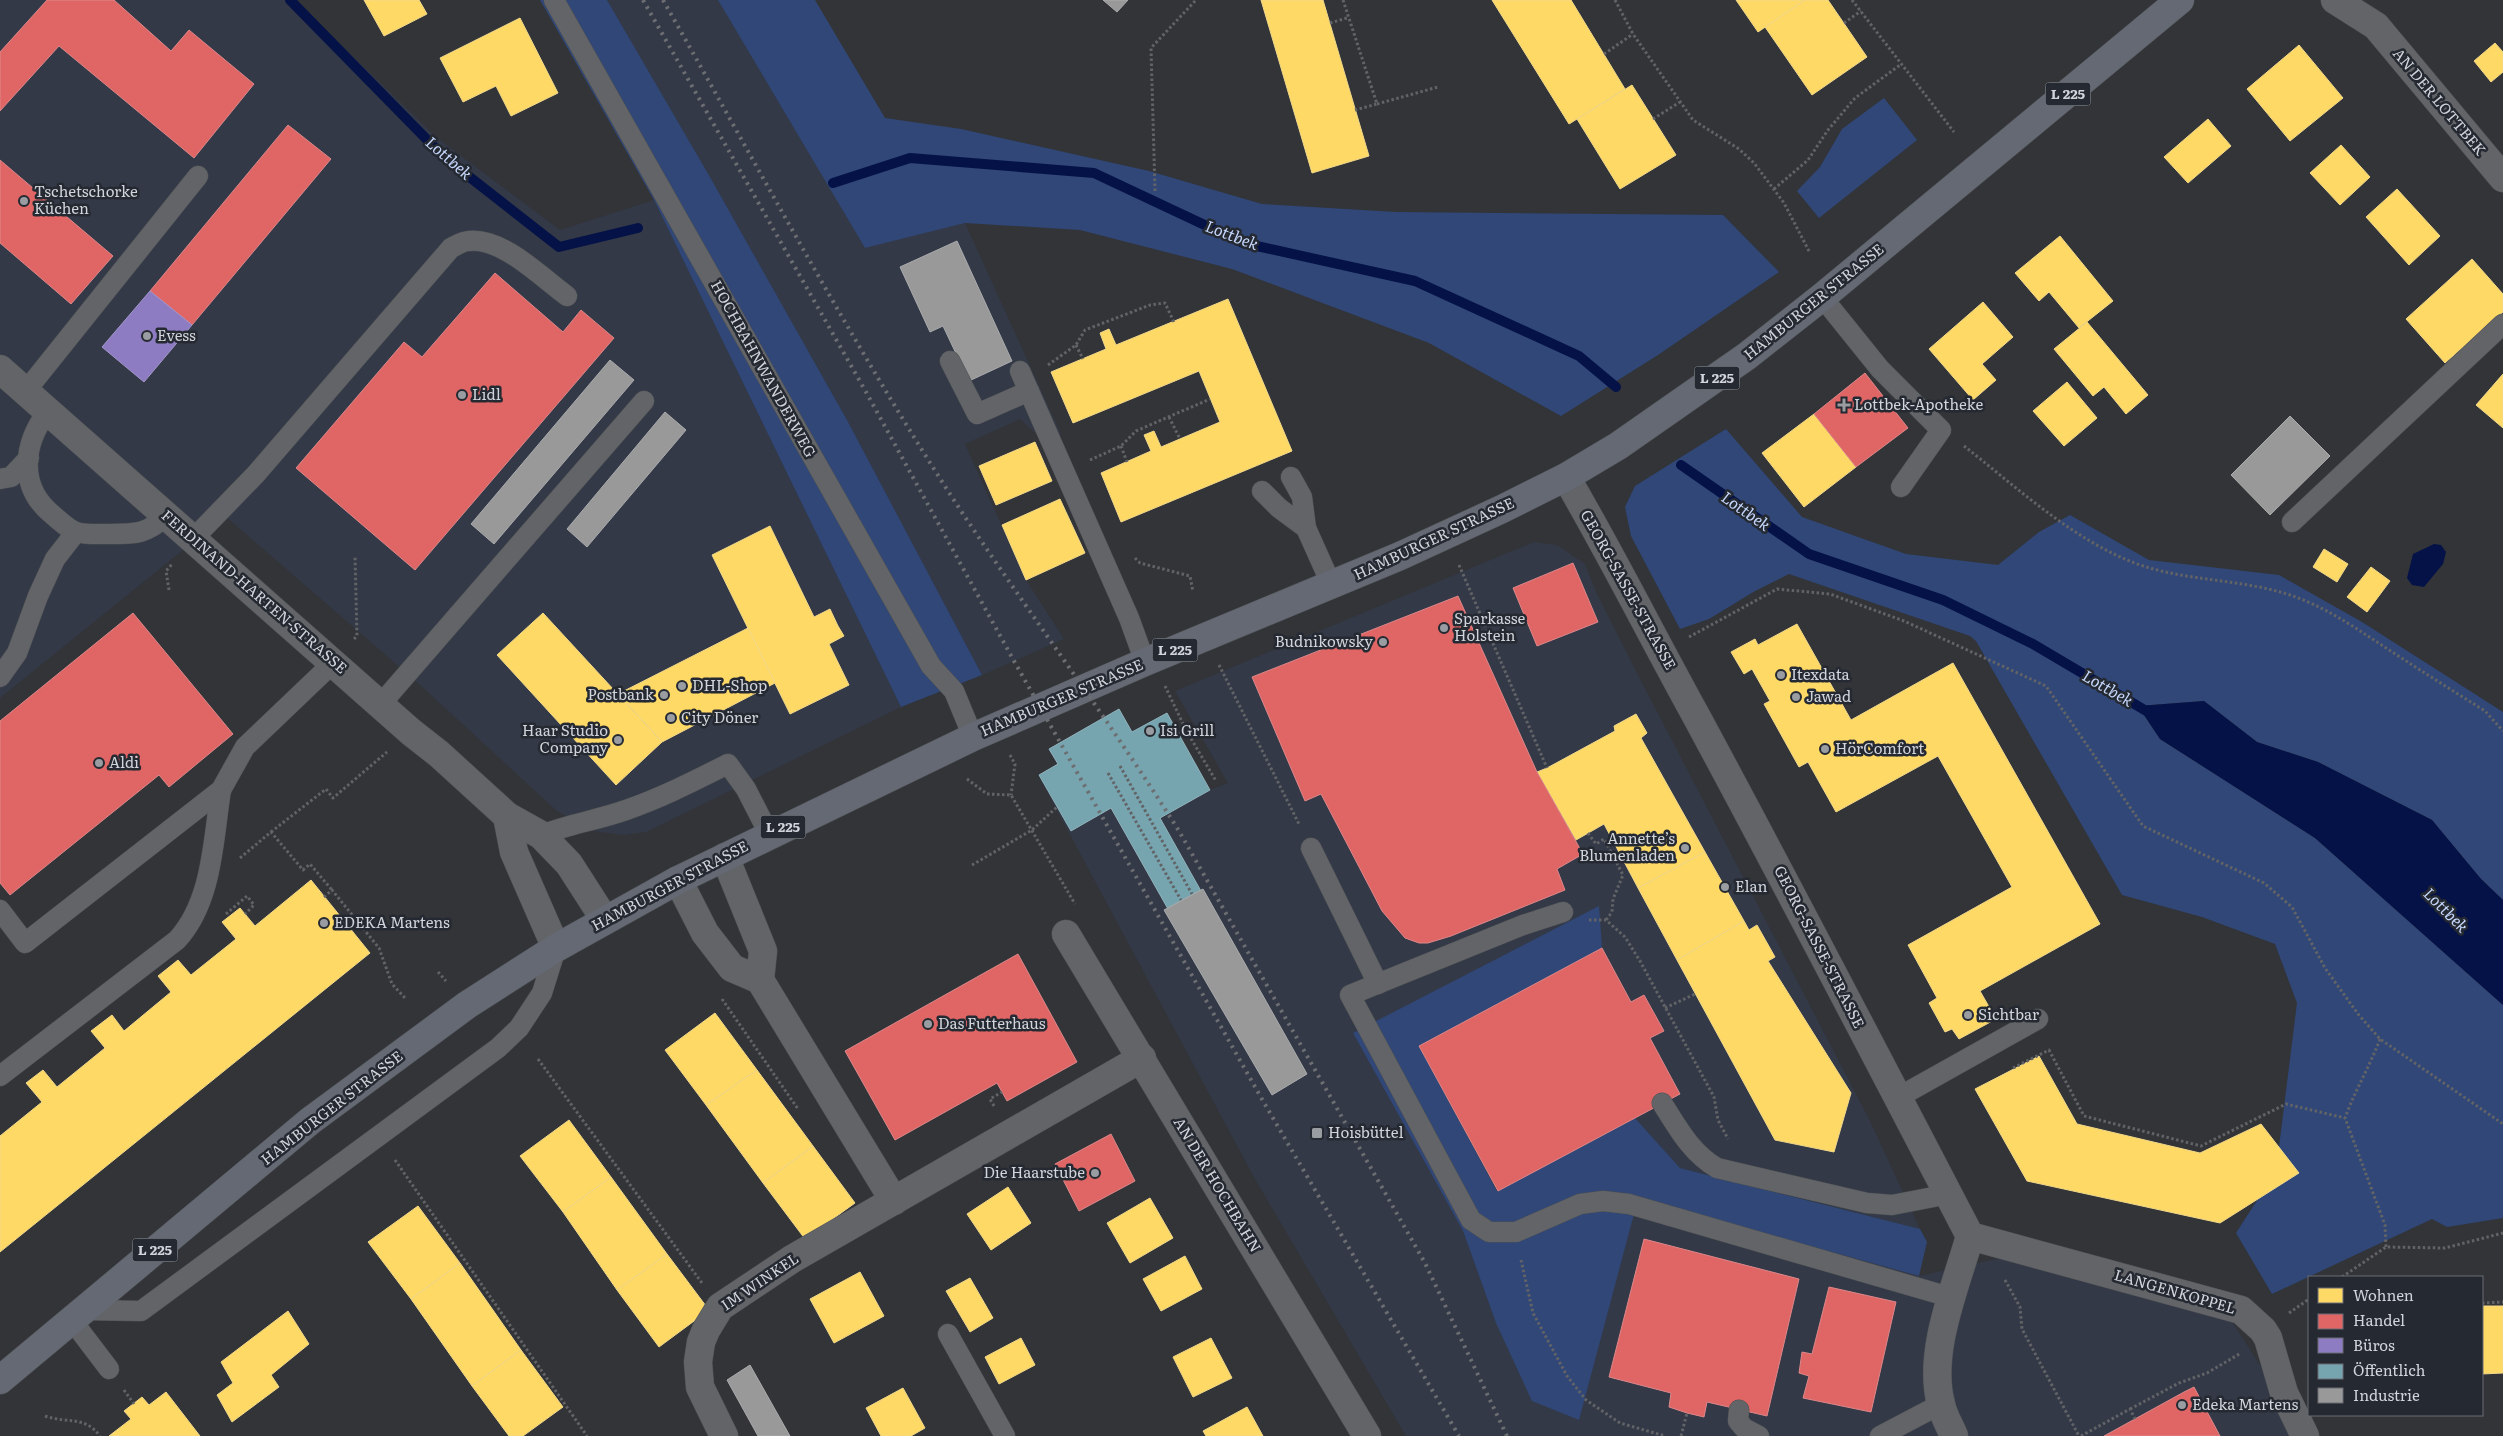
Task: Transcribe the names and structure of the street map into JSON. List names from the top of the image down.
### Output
{
  "streets": {
    "main road": ["L 225", "HAMBURGER STRASSE"],
    "street": [
      "AN DER LOTTBEK",
      "GEORG-SASSE-STRASSE",
      "FERDINAND-HARTEN-STRASSE",
      "AN DER HOCHBAHN",
      "IM WINKEL",
      "LANGENKOPPEL"
    ],
    "lane": ["HOCHBAHNWANDERWEG"]
  },
  "crossings": [
    ["HAMBURGER STRASSE", "HOCHBAHNWANDERWEG"],
    ["HAMBURGER STRASSE", "GEORG-SASSE-STRASSE"],
    ["HAMBURGER STRASSE", "FERDINAND-HARTEN-STRASSE"],
    ["GEORG-SASSE-STRASSE", "LANGENKOPPEL"],
    ["AN DER HOCHBAHN", "IM WINKEL"]
  ],
  "water": ["Lottbek"],
  "places": {
    "other": [
      "Tschetschorke Küchen",
      "Evess",
      "Lidl",
      "Sparkasse Holstein",
      "Budnikowsky",
      "Itexdata",
      "DHL-Shop",
      "Postbank",
      "Jawad",
      "City Döner",
      "Isi Grill",
      "Haar Studio Company",
      "HörComfort",
      "Aldi",
      "Annette’s Blumenladen",
      "Elan",
      "EDEKA Martens",
      "Sichtbar",
      "Das Futterhaus",
      "Die Haarstube",
      "Edeka Martens"
    ],
    "health": ["Lottbek-Apotheke"],
    "transit": ["Hoisbüttel"]
  },
  "legend": [
    "Wohnen",
    "Handel",
    "Büros",
    "Öffentlich",
    "Industrie"
  ]
}
